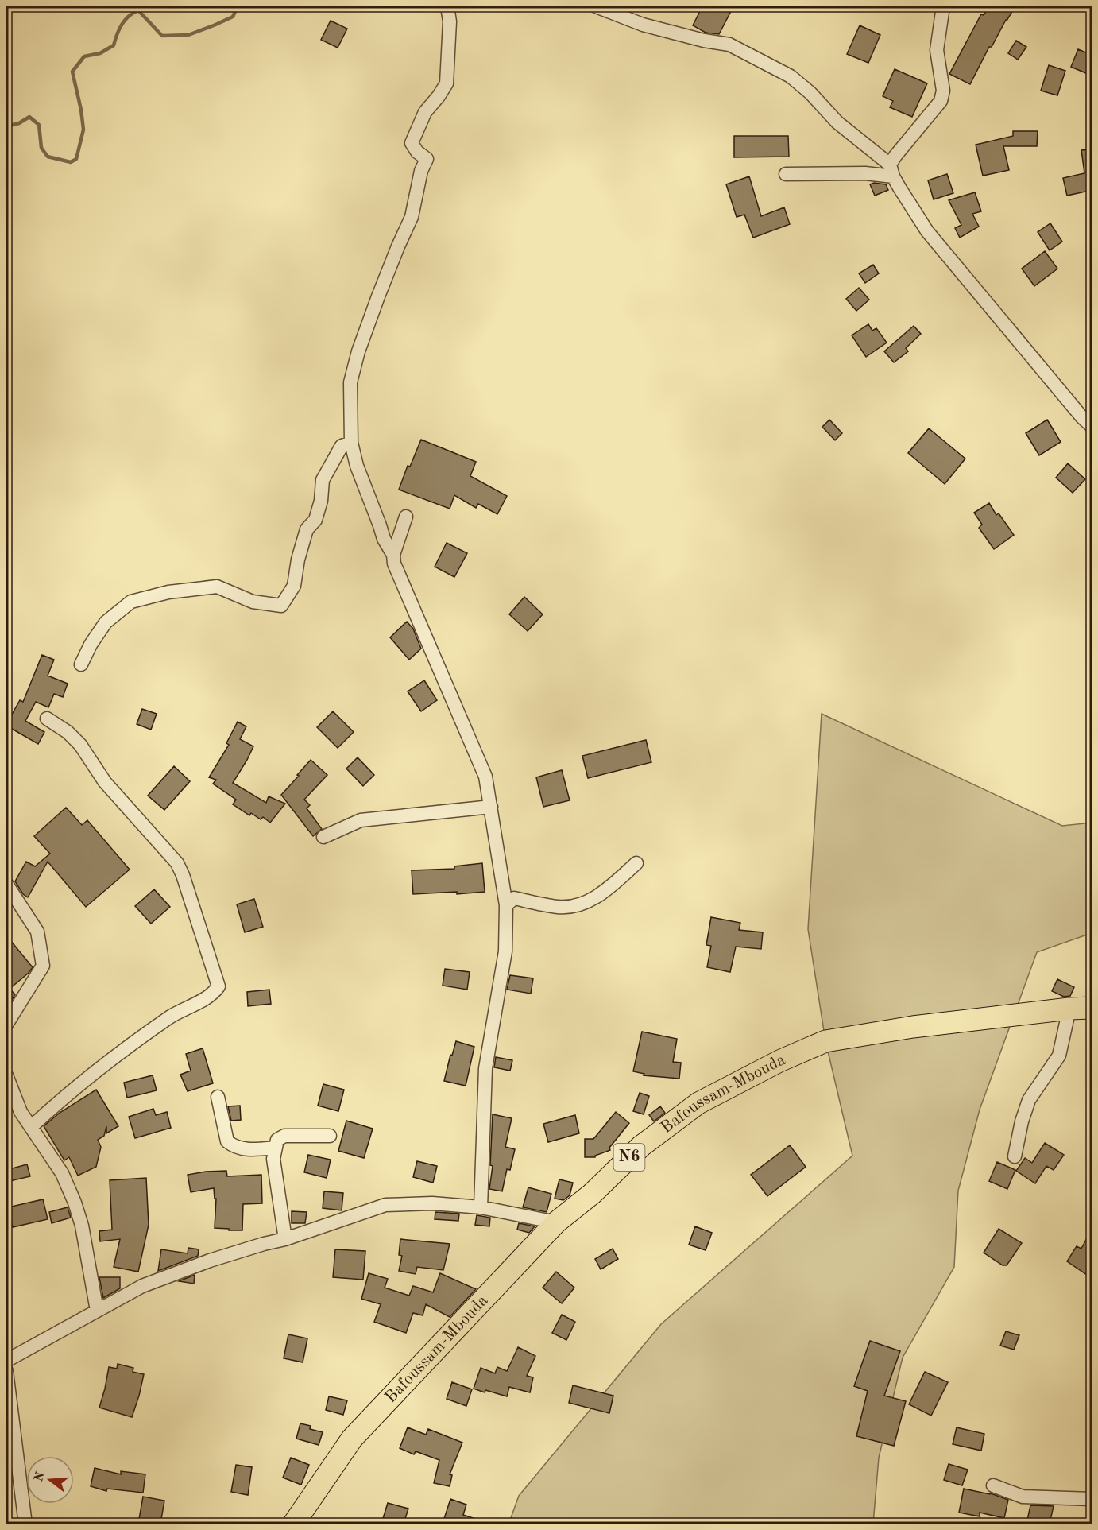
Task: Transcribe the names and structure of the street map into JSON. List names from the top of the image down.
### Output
{
  "streets": {
    "highway": ["Bafoussam-Mbouda", "N6"]
  },
  "north": "left"
}
